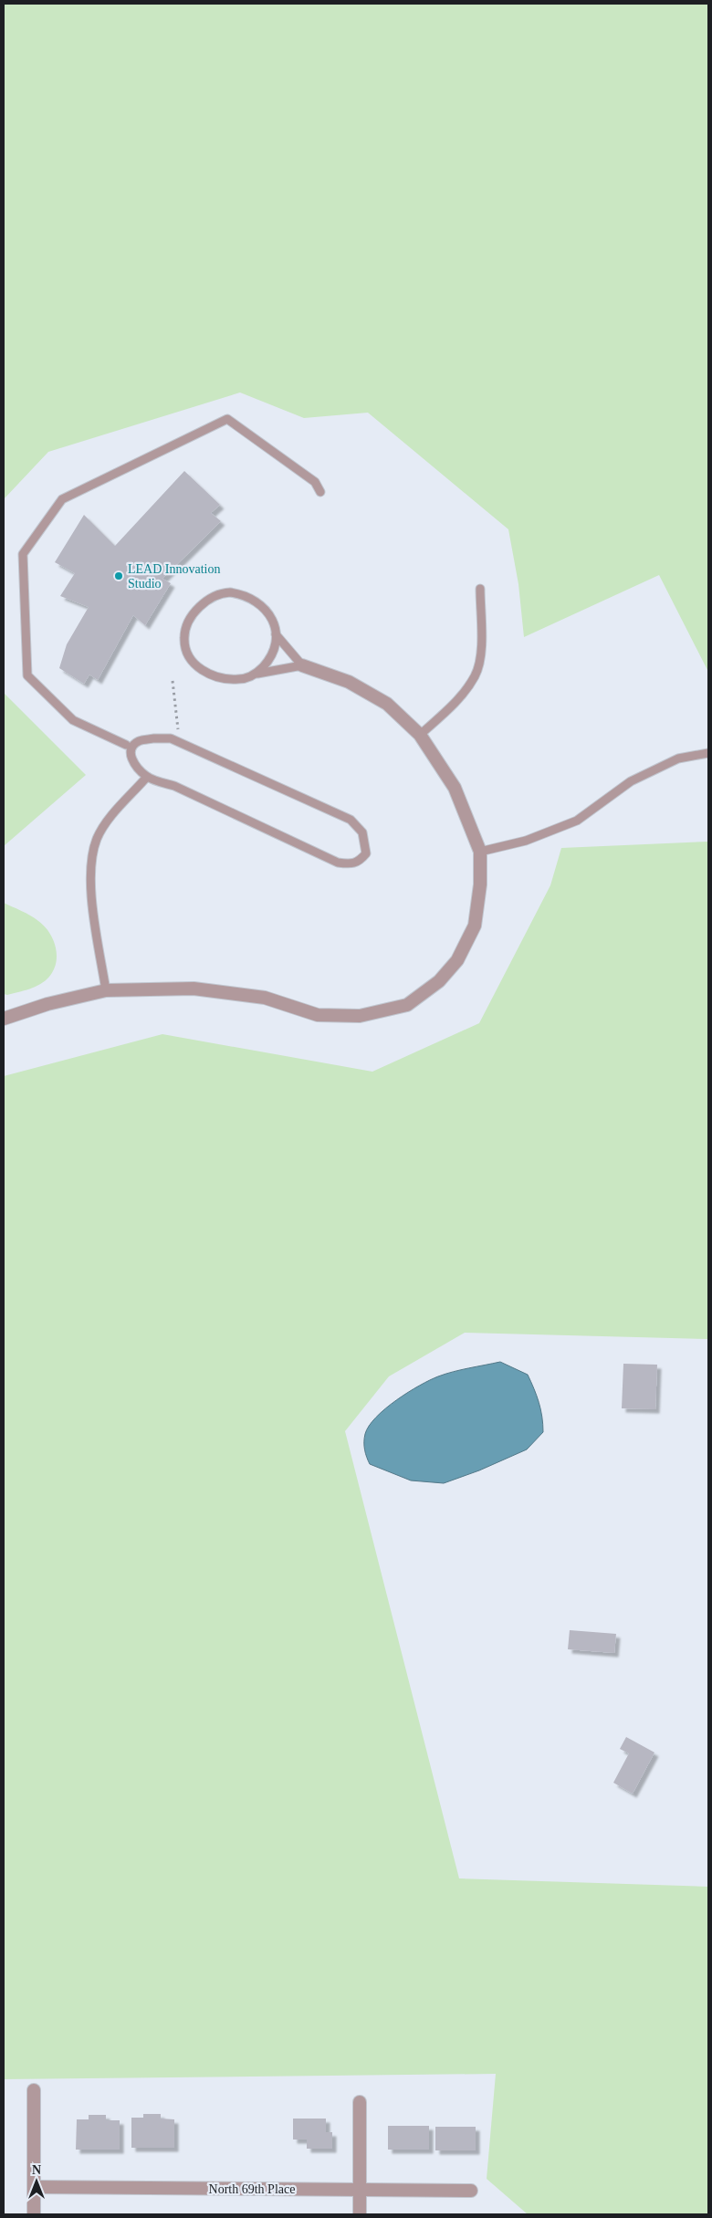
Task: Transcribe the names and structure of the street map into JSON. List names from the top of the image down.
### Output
{
  "streets": {
    "street": ["North 69th Place"]
  },
  "places": ["LEAD Innovation Studio"],
  "north": "top"
}
